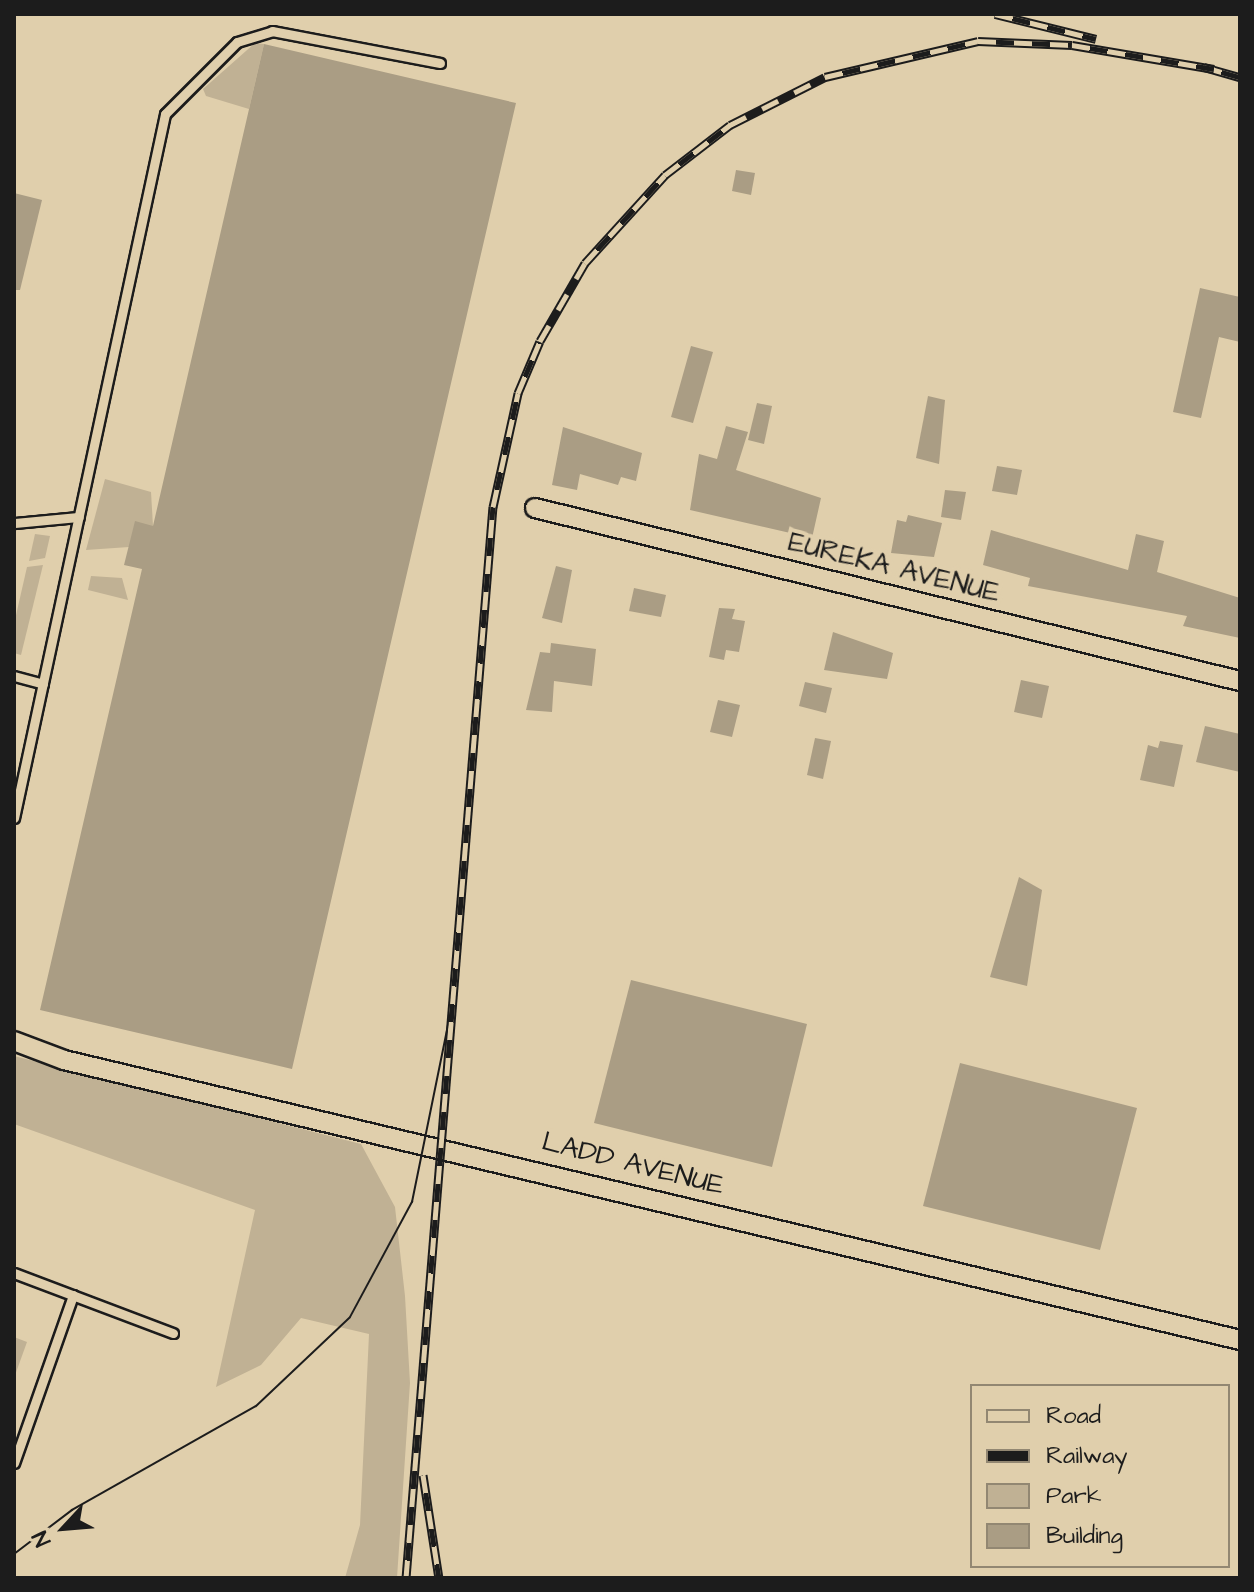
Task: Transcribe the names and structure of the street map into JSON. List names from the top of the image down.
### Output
{
  "streets": {
    "street": ["EUREKA AVENUE", "LADD AVENUE"]
  },
  "legend": [
    "Road",
    "Railway",
    "Park",
    "Building"
  ],
  "north": "bottom left"
}
